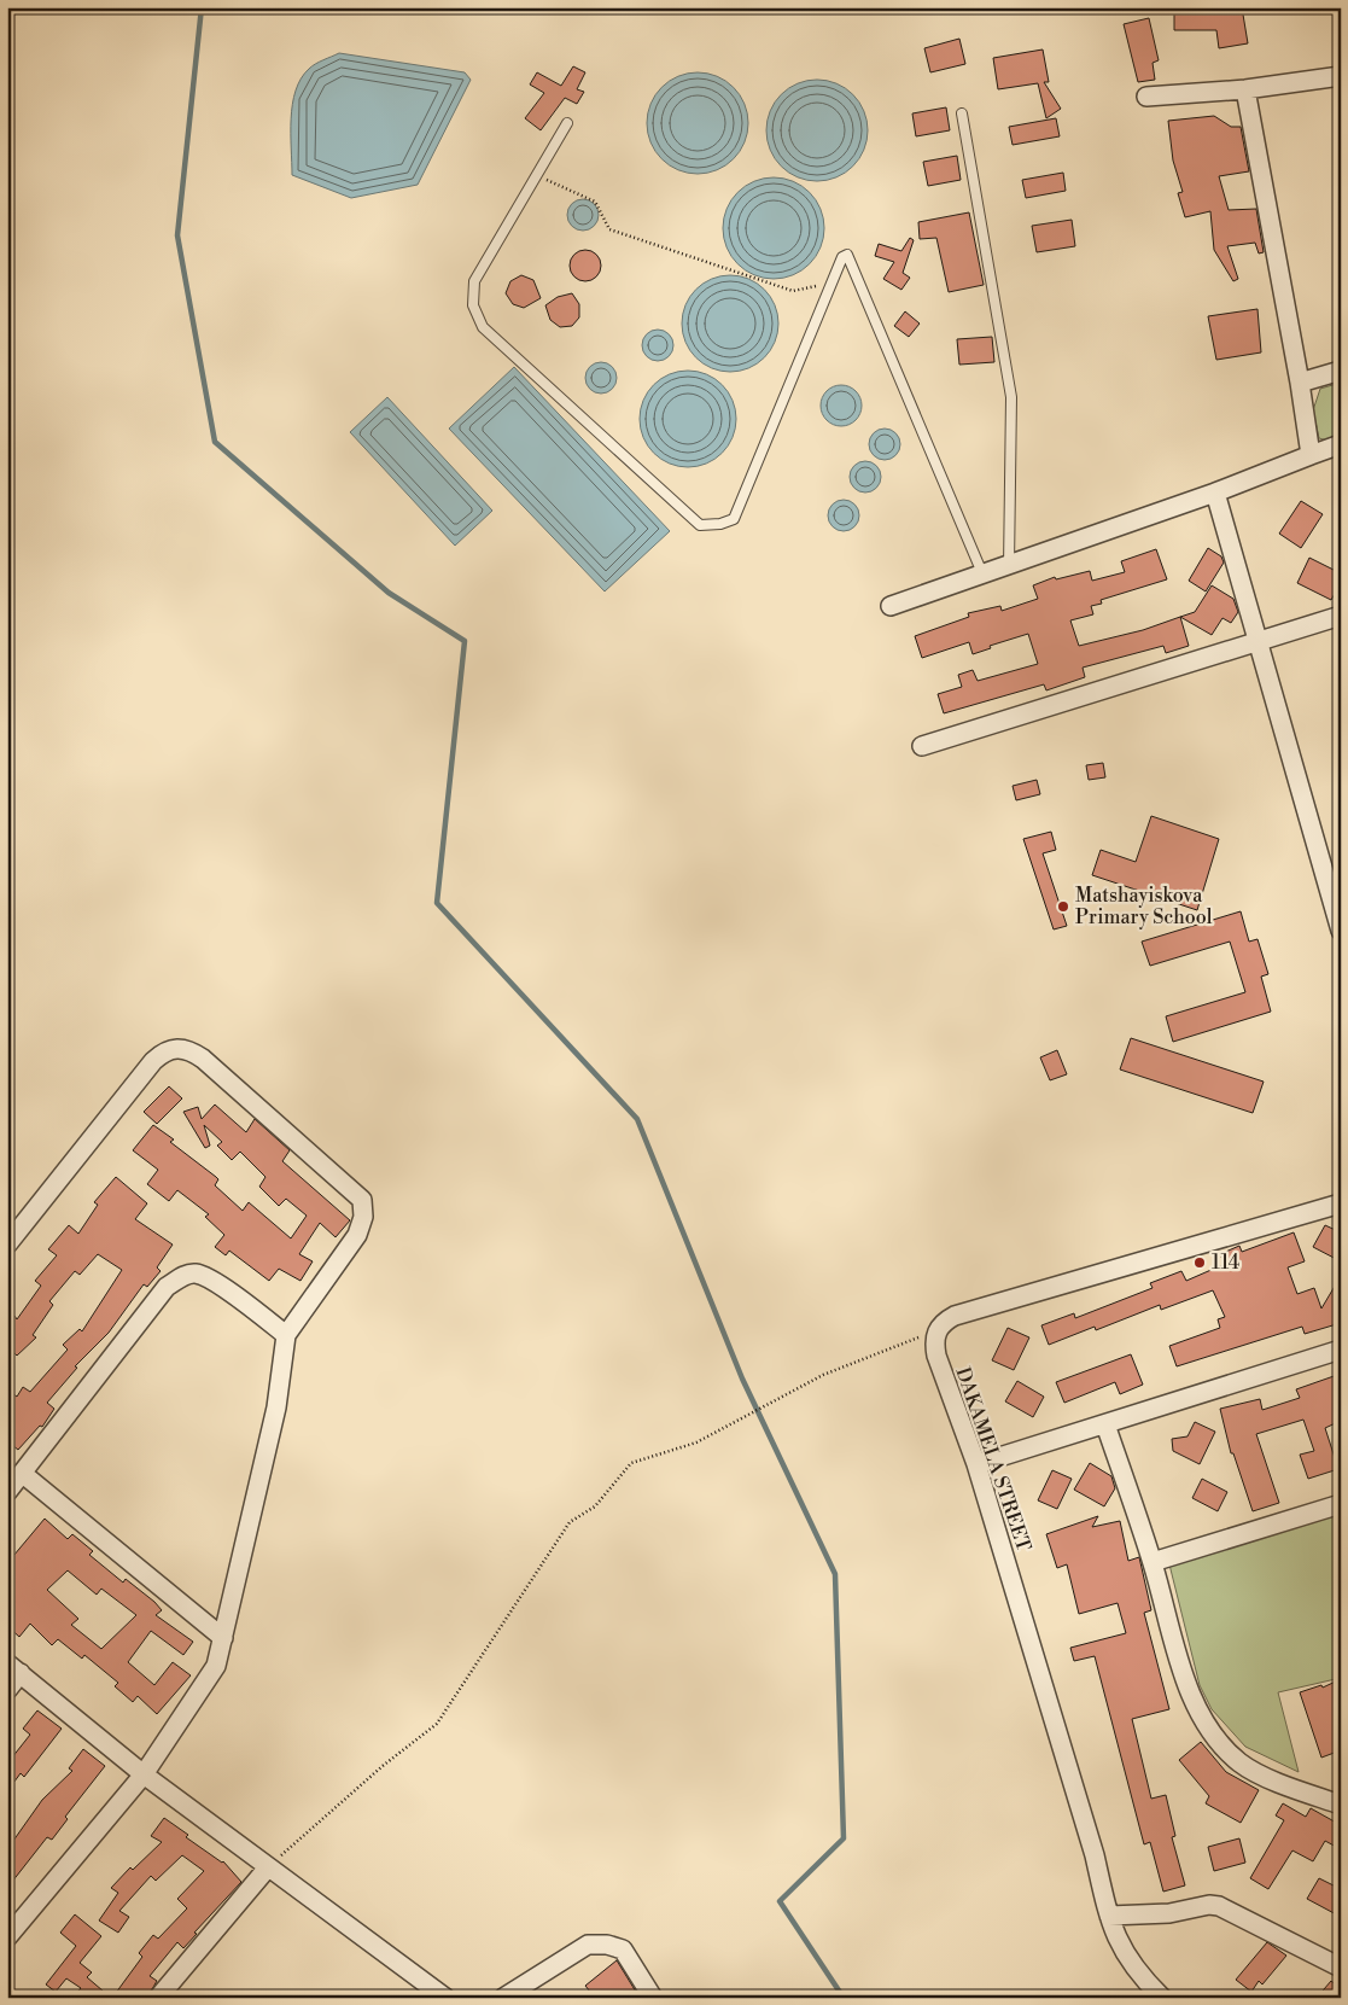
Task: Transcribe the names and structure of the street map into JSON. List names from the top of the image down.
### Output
{
  "streets": {
    "street": ["DAKAMELA STREET"]
  },
  "places": ["Matshayiskova Primary School", "114"]
}
